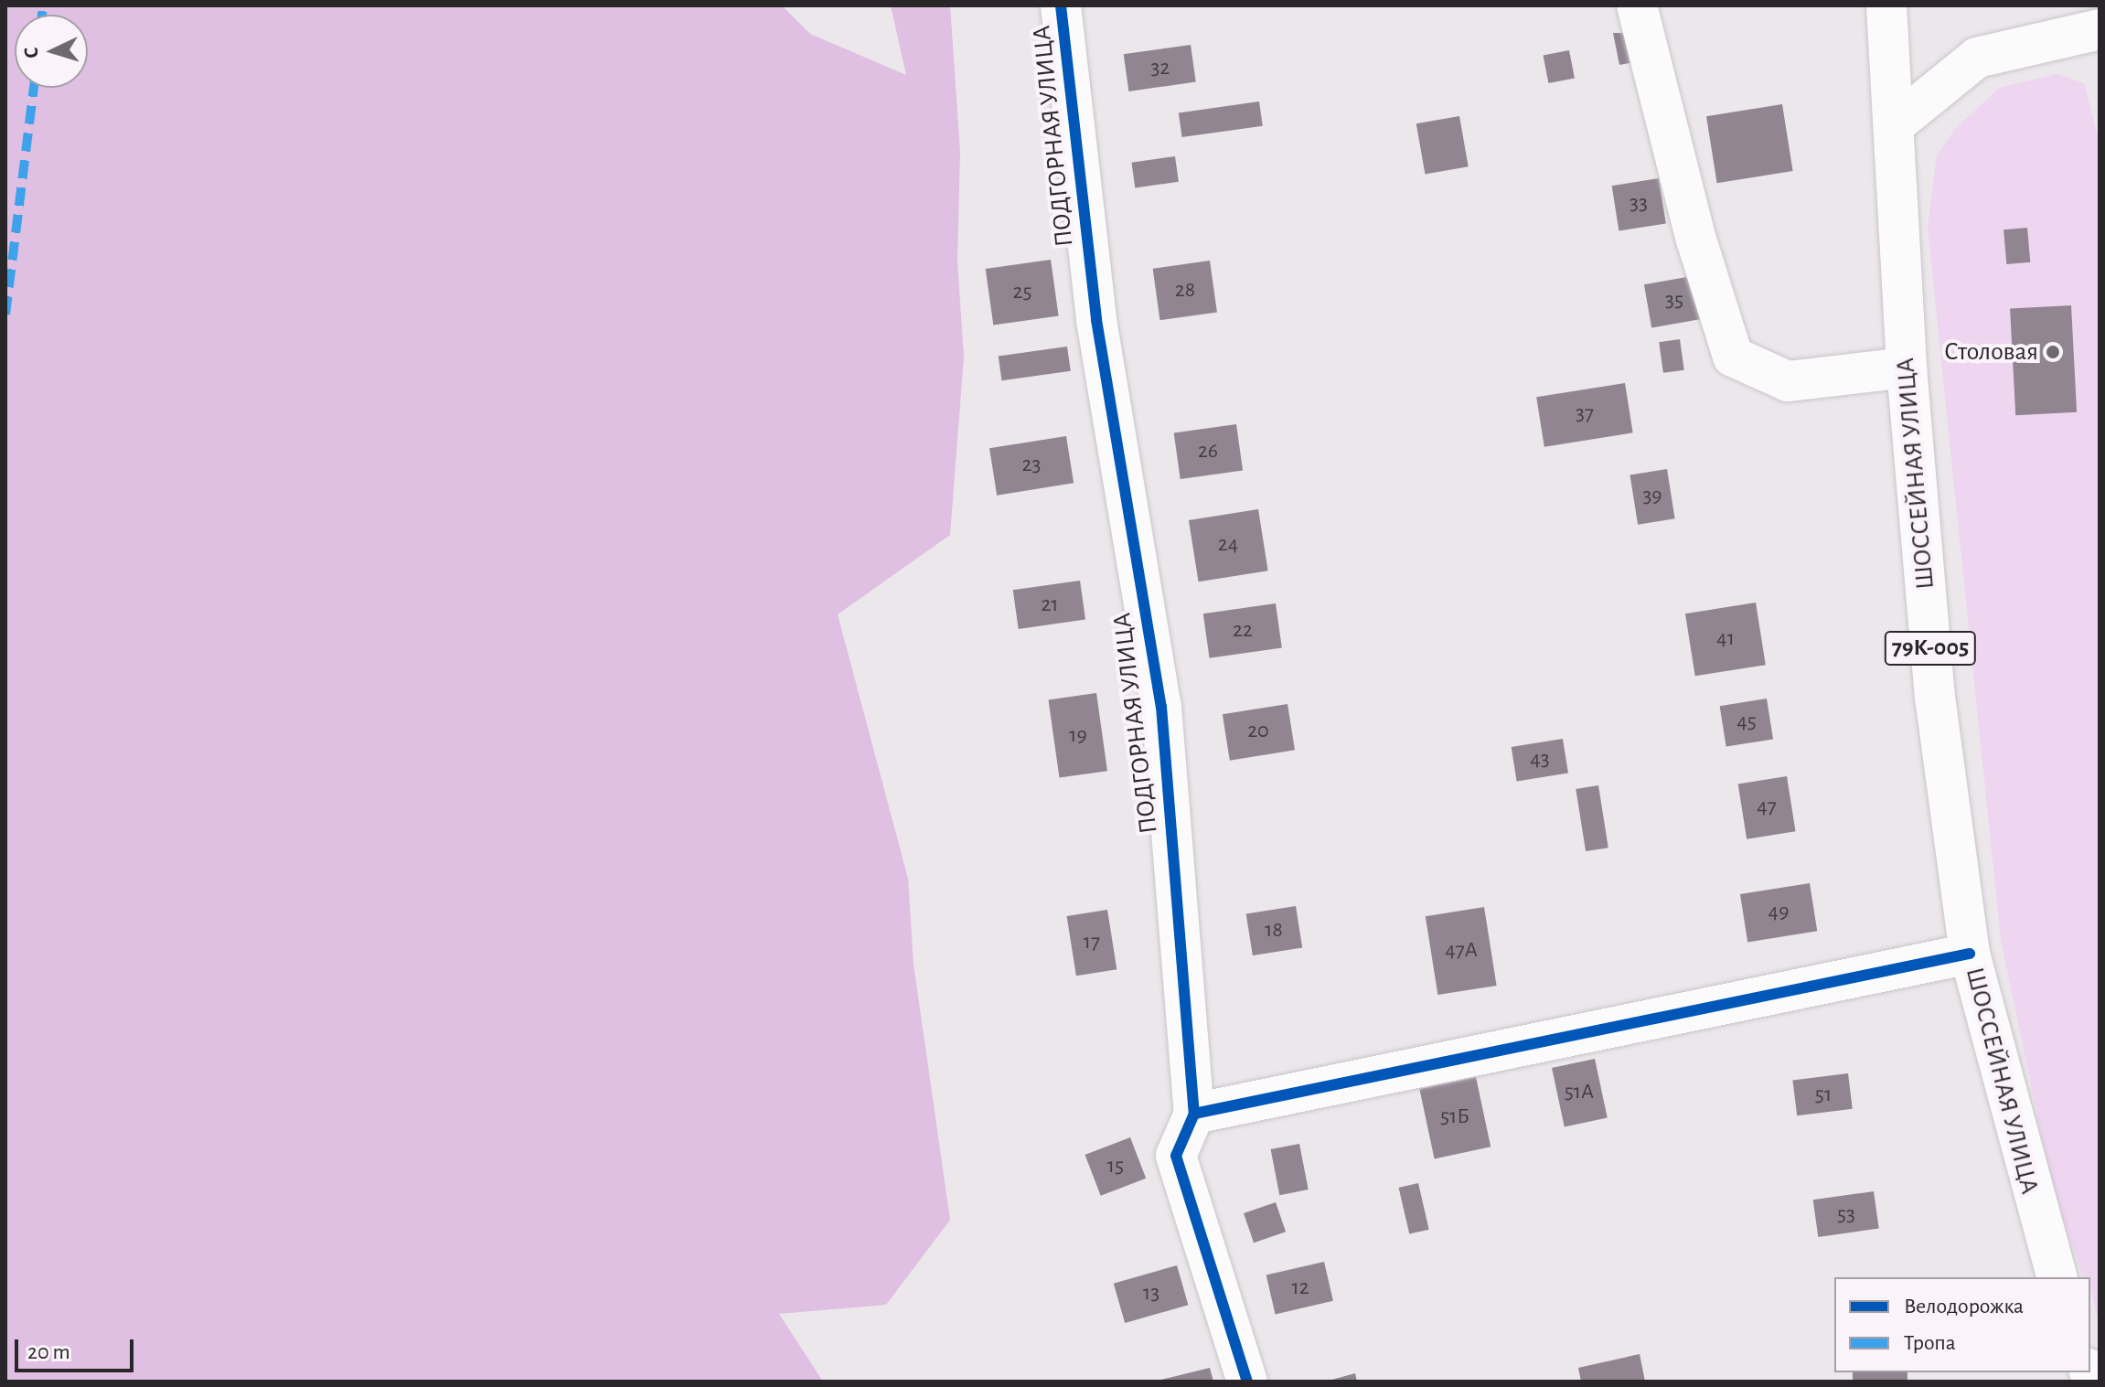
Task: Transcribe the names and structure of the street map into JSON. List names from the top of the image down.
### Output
{
  "streets": {
    "street": ["ПОДГОРНАЯ УЛИЦА", "ШОССЕЙНАЯ УЛИЦА", "79К-005"]
  },
  "places": ["Столовая"],
  "house_numbers": [
    "32",
    "33",
    "28",
    "25",
    "35",
    "37",
    "26",
    "23",
    "39",
    "24",
    "21",
    "22",
    "41",
    "45",
    "20",
    "19",
    "43",
    "47",
    "49",
    "18",
    "17",
    "47А",
    "51А",
    "51",
    "51Б",
    "15",
    "53",
    "12",
    "13"
  ],
  "legend": ["Велодорожка", "Тропа"],
  "scale_bar": "20 m",
  "north": "left"
}
